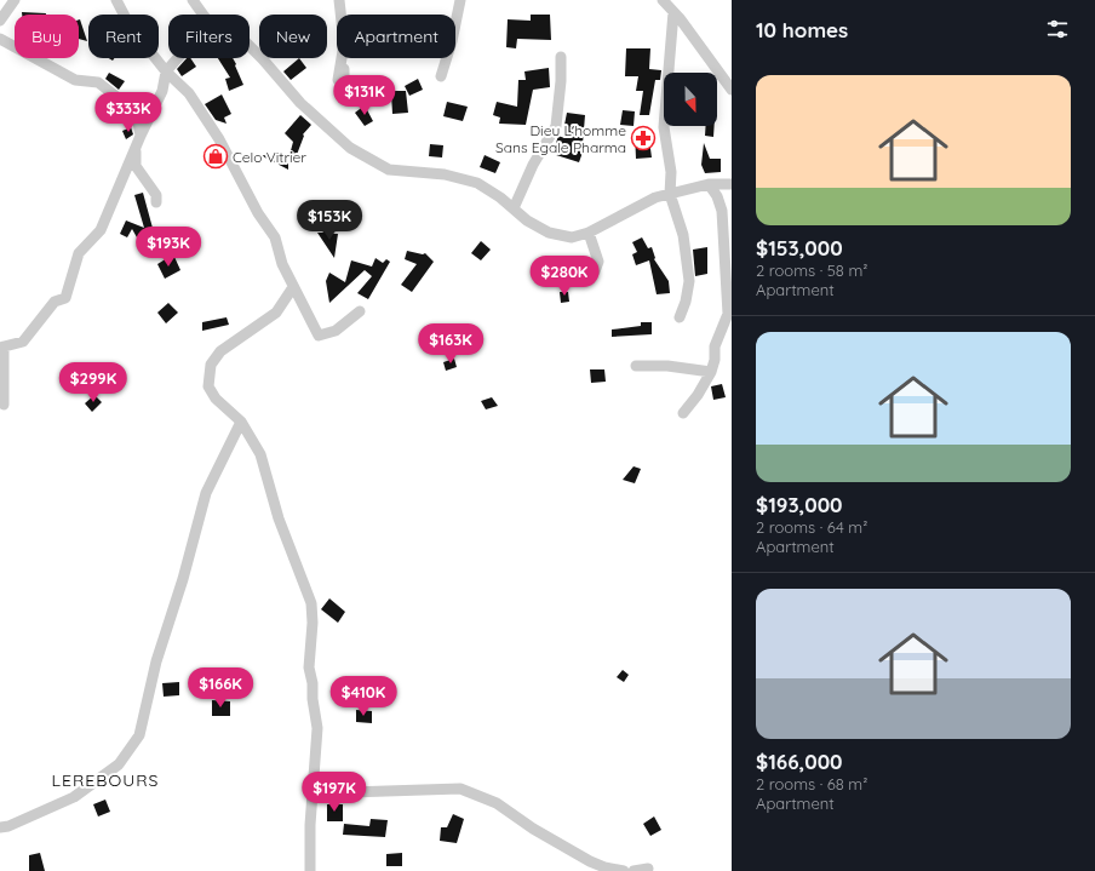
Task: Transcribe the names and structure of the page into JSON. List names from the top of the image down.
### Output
{
  "districts": ["LEREBOURS"],
  "places": {
    "pharmacy": ["Dieu L'homme Sans Egale Pharma"],
    "shop": ["Celo Vitrier"]
  },
  "north": "bottom",
  "page": {
    "heading": "10 homes",
    "chip": [
      "Buy",
      "Rent",
      "Filters",
      "New",
      "Apartment"
    ],
    "list": [
      {
        "name": "$153,000",
        "note": "2 rooms · 58 m² · Apartment"
      },
      {
        "name": "$193,000",
        "note": "2 rooms · 64 m² · Apartment"
      },
      {
        "name": "$166,000",
        "note": "2 rooms · 68 m² · Apartment"
      }
    ],
    "price": [
      "$131K",
      "$333K",
      "$153K",
      "$193K",
      "$280K",
      "$163K",
      "$299K",
      "$166K",
      "$410K",
      "$197K"
    ]
  }
}
